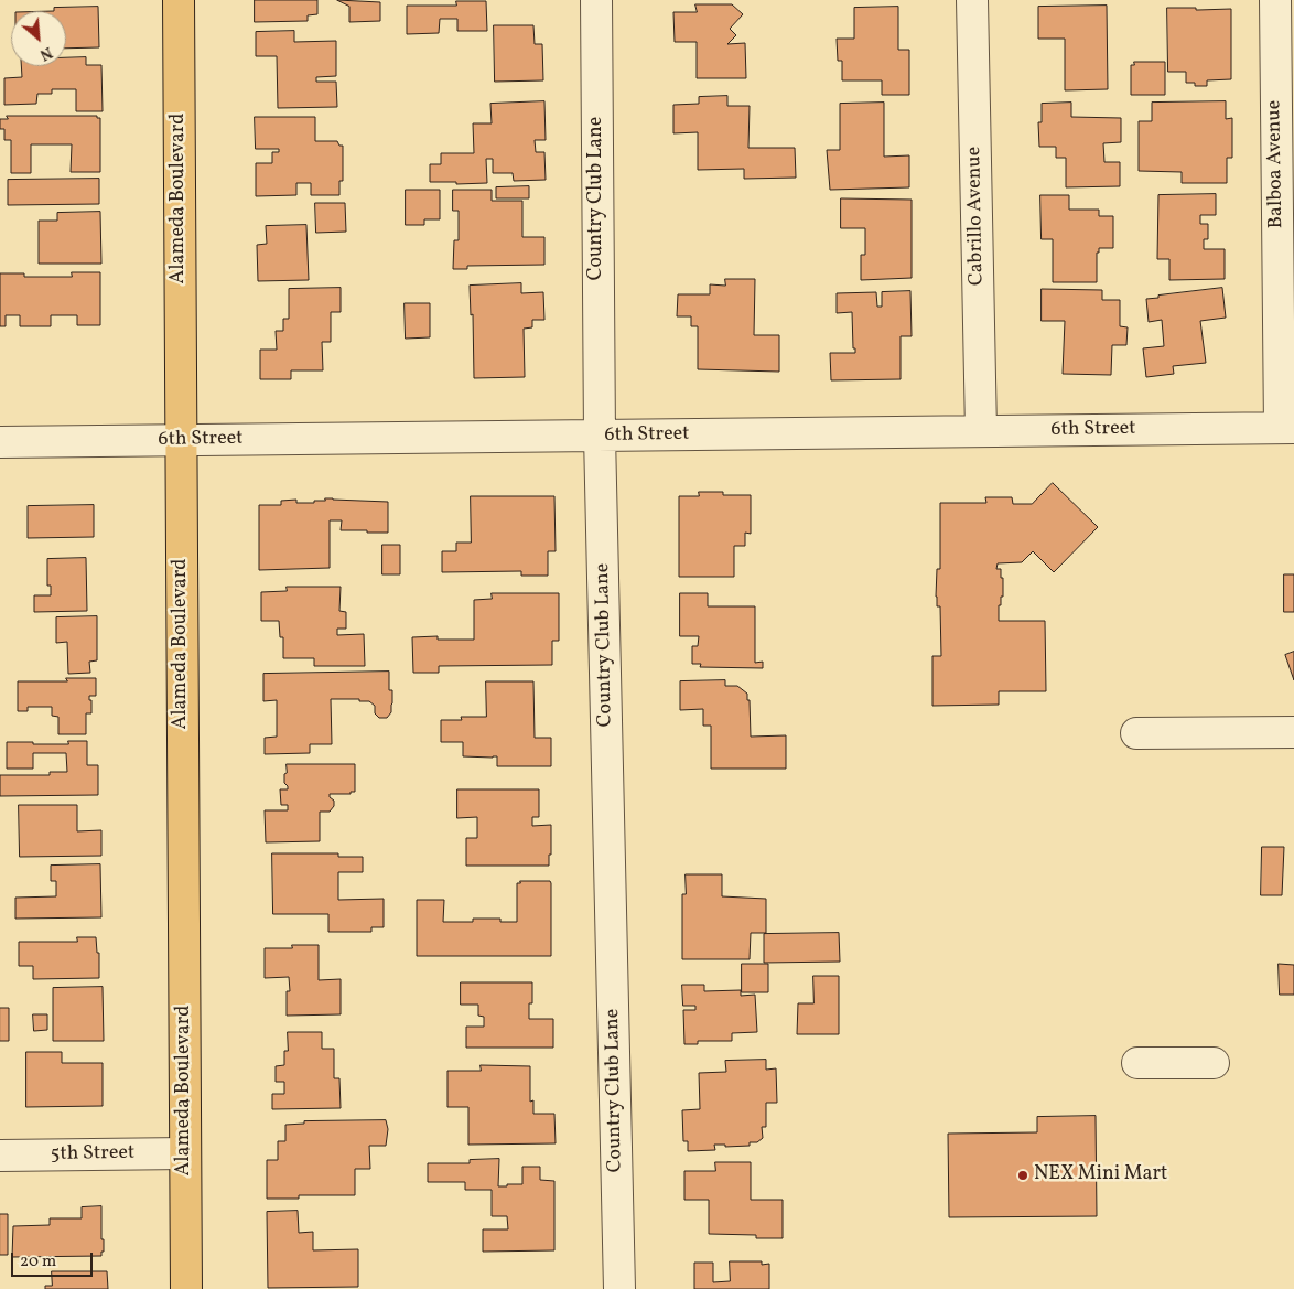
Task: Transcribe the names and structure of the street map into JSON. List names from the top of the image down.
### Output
{
  "streets": {
    "main road": ["Alameda Boulevard"],
    "street": [
      "Balboa Avenue",
      "Country Club Lane",
      "Cabrillo Avenue",
      "6th Street",
      "5th Street"
    ]
  },
  "crossings": [
    ["Balboa Avenue", "6th Street"],
    ["Alameda Boulevard", "6th Street"],
    ["Alameda Boulevard", "5th Street"],
    ["Country Club Lane", "6th Street"],
    ["Cabrillo Avenue", "6th Street"]
  ],
  "places": ["NEX Mini Mart"],
  "scale_bar": "20 m",
  "north": "bottom right"
}
